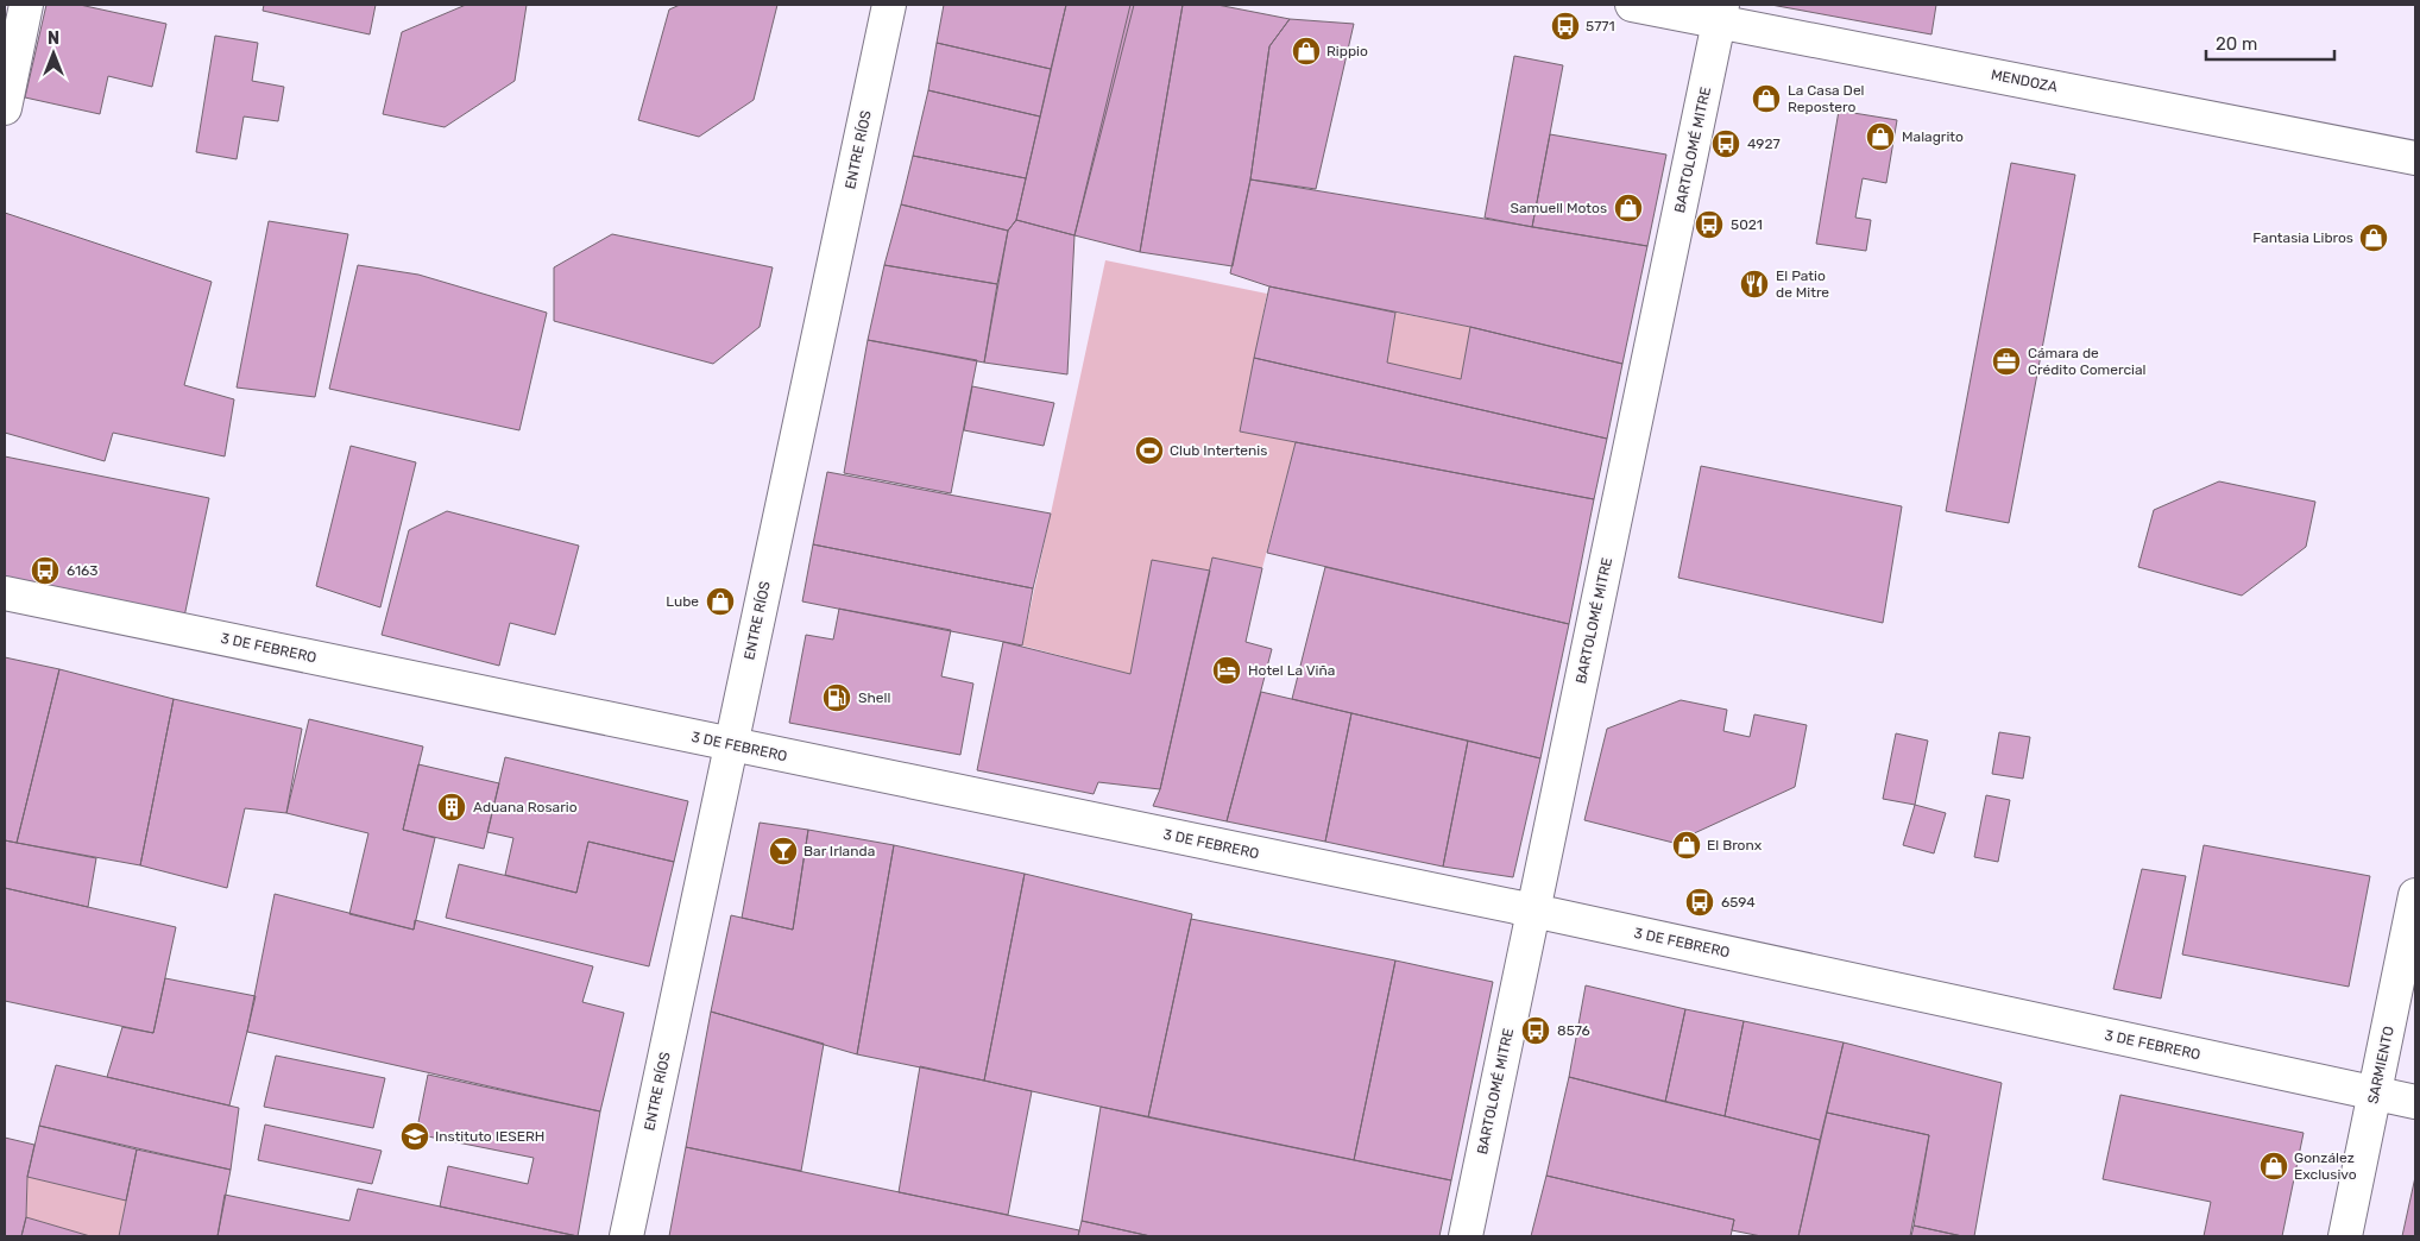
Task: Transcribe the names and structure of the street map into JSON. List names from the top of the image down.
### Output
{
  "streets": {
    "street": [
      "MENDOZA",
      "ENTRE RÍOS",
      "BARTOLOMÉ MITRE",
      "3 DE FEBRERO",
      "SARMIENTO"
    ]
  },
  "crossings": [
    ["MENDOZA", "BARTOLOMÉ MITRE"],
    ["ENTRE RÍOS", "3 DE FEBRERO"],
    ["BARTOLOMÉ MITRE", "3 DE FEBRERO"],
    ["3 DE FEBRERO", "SARMIENTO"]
  ],
  "places": {
    "bus stop": [
      "5771",
      "4927",
      "5021",
      "6163",
      "6594",
      "8576"
    ],
    "shop": [
      "Rippio",
      "La Casa Del Repostero",
      "Malagrito",
      "Samuell Motos",
      "Fantasia Libros",
      "Lube",
      "El Bronx",
      "González Exclusivo"
    ],
    "restaurant": ["El Patio de Mitre"],
    "office": ["Cámara de Crédito Comercial"],
    "sports": ["Club Intertenis"],
    "hotel": ["Hotel La Viña"],
    "fuel station": ["Shell"],
    "building": ["Aduana Rosario"],
    "bar": ["Bar Irlanda"],
    "school or university": ["Instituto IESERH"]
  },
  "scale_bar": "20 m",
  "north": "top"
}
